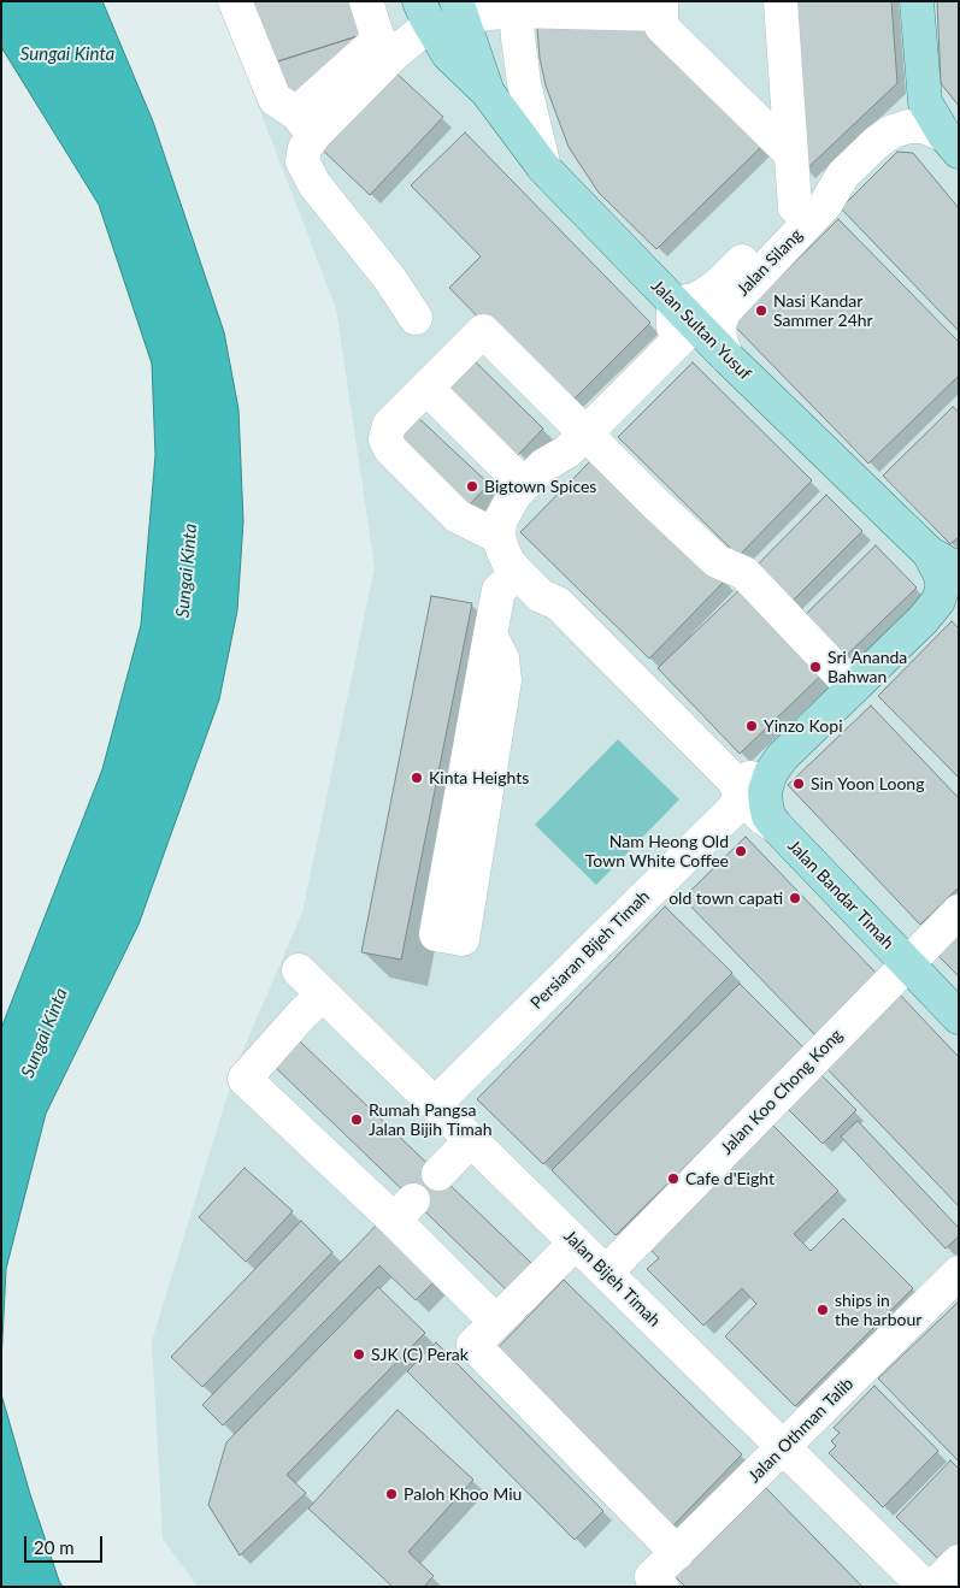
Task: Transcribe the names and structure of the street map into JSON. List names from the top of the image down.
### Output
{
  "streets": {
    "main road": ["Jalan Sultan Yusuf", "Jalan Bandar Timah"],
    "street": [
      "Jalan Silang",
      "Persiaran Bijeh Timah",
      "Jalan Koo Chong Kong",
      "Jalan Bijeh Timah",
      "Jalan Othman Talib"
    ]
  },
  "crossings": [
    ["Jalan Silang", "Jalan Sultan Yusuf"],
    ["Jalan Bandar Timah", "Persiaran Bijeh Timah"],
    ["Jalan Bandar Timah", "Jalan Koo Chong Kong"],
    ["Persiaran Bijeh Timah", "Jalan Bijeh Timah"],
    ["Jalan Koo Chong Kong", "Jalan Bijeh Timah"],
    ["Jalan Bijeh Timah", "Jalan Othman Talib"]
  ],
  "water": ["Sungai Kinta"],
  "places": [
    "Nasi Kandar Sammer 24hr",
    "Bigtown Spices",
    "Sri Ananda Bahwan",
    "Yinzo Kopi",
    "Kinta Heights",
    "Sin Yoon Loong",
    "Nam Heong Old Town White Coffee",
    "old town capati",
    "Rumah Pangsa Jalan Bijih Timah",
    "Cafe d'Eight",
    "ships in the harbour",
    "SJK (C) Perak",
    "Paloh Khoo Miu"
  ],
  "scale_bar": "20 m"
}
